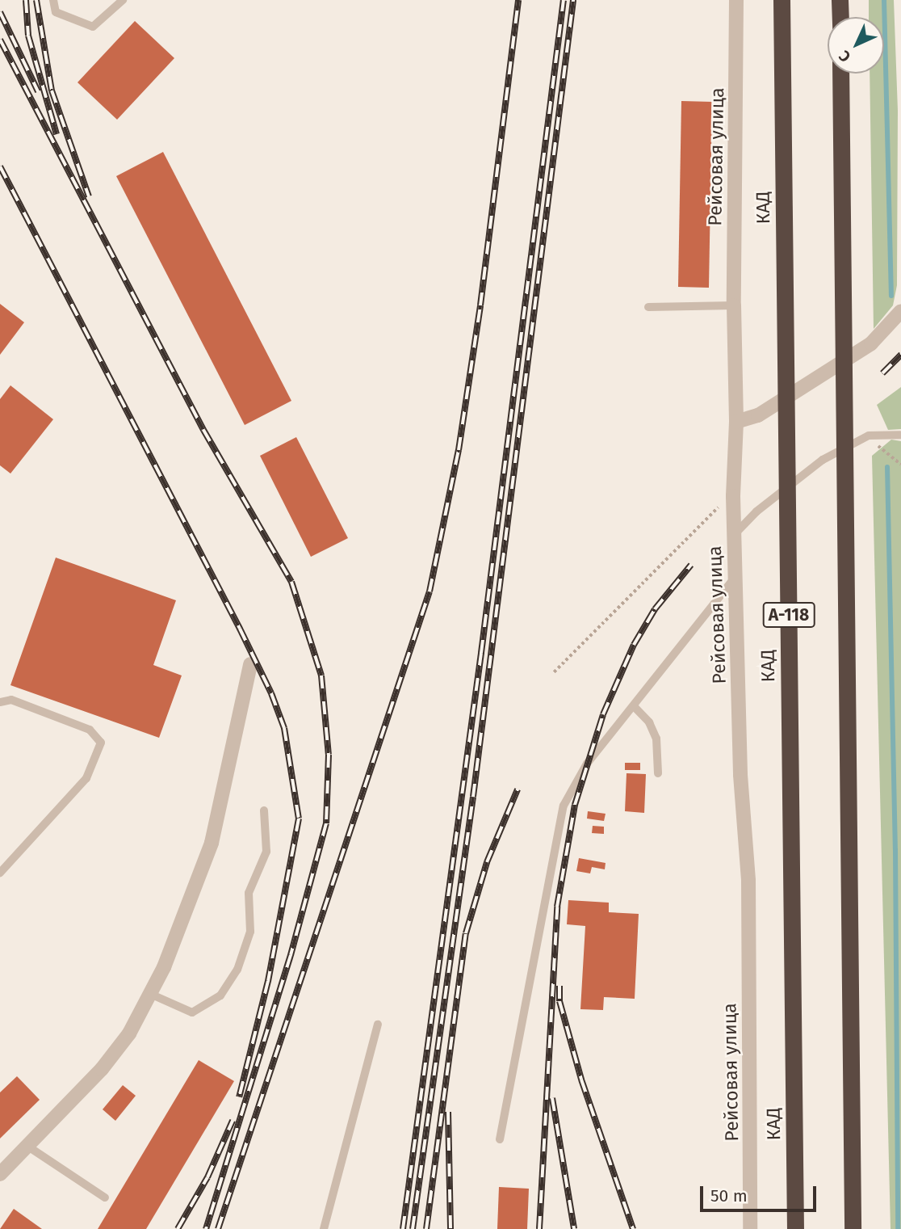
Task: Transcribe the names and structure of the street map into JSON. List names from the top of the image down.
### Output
{
  "streets": {
    "highway": ["КАД", "А-118"],
    "street": ["Рейсовая улица"]
  },
  "scale_bar": "50 m",
  "north": "bottom left"
}
